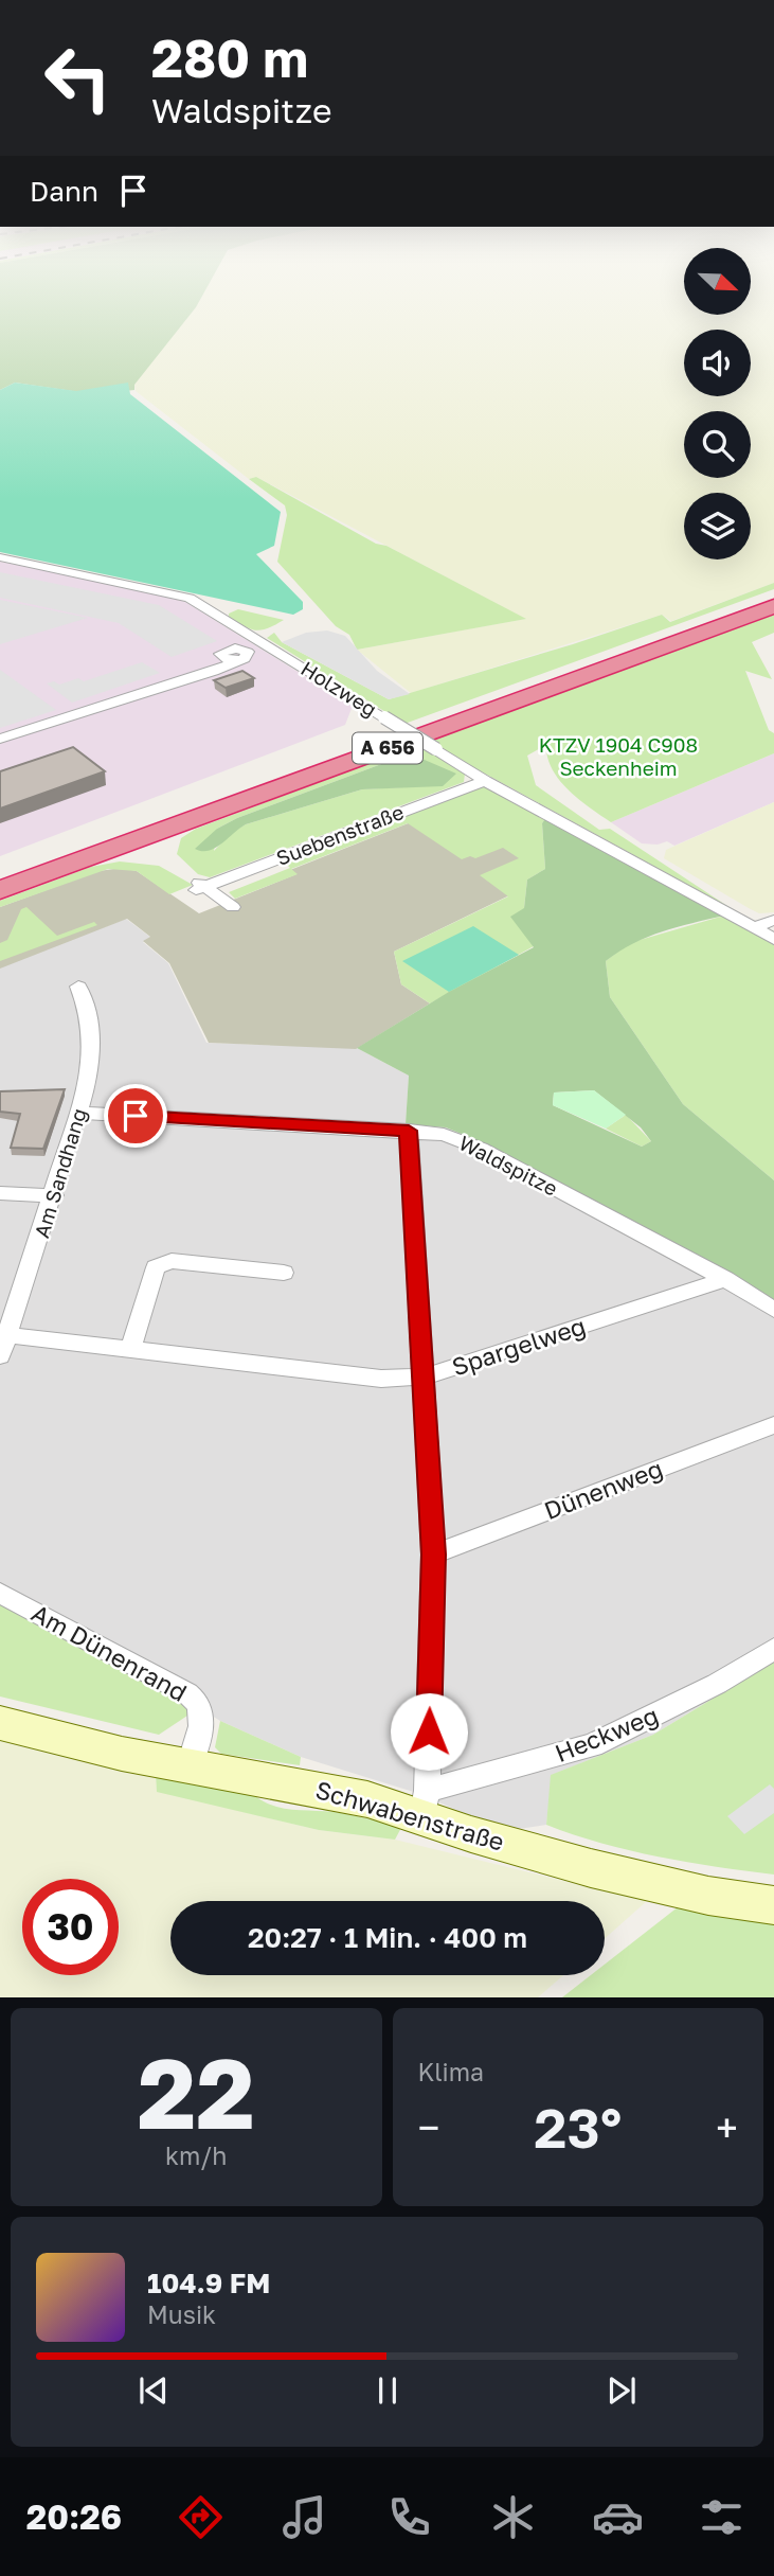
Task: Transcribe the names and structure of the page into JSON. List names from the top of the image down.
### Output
{
  "streets": {
    "highway": ["A 656"],
    "street": [
      "Holzweg",
      "Suebenstraße",
      "Waldspitze",
      "Am Sandhang",
      "Spargelweg",
      "Dünenweg",
      "Am Dünenrand",
      "Heckweg",
      "Schwabenstraße"
    ]
  },
  "crossings": [
    ["Holzweg", "Suebenstraße"],
    ["Waldspitze", "Am Sandhang"],
    ["Waldspitze", "Spargelweg"],
    ["Am Sandhang", "Spargelweg"],
    ["Am Dünenrand", "Schwabenstraße"],
    ["Heckweg", "Schwabenstraße"]
  ],
  "parks": ["KTZV 1904 C908 Seckenheim"],
  "north": "bottom right",
  "page": {
    "turn": ["280 m", "Waldspitze"],
    "then": "Dann",
    "limit": "30",
    "trip": "20:27 · 1 Min. · 400 m",
    "tile": [
      ["22", "km/h"],
      "Klima"
    ],
    "heat": ["−", "23°", "+"],
    "song": ["104.9 FM", "Musik"],
    "tabs": "20:26"
  }
}
